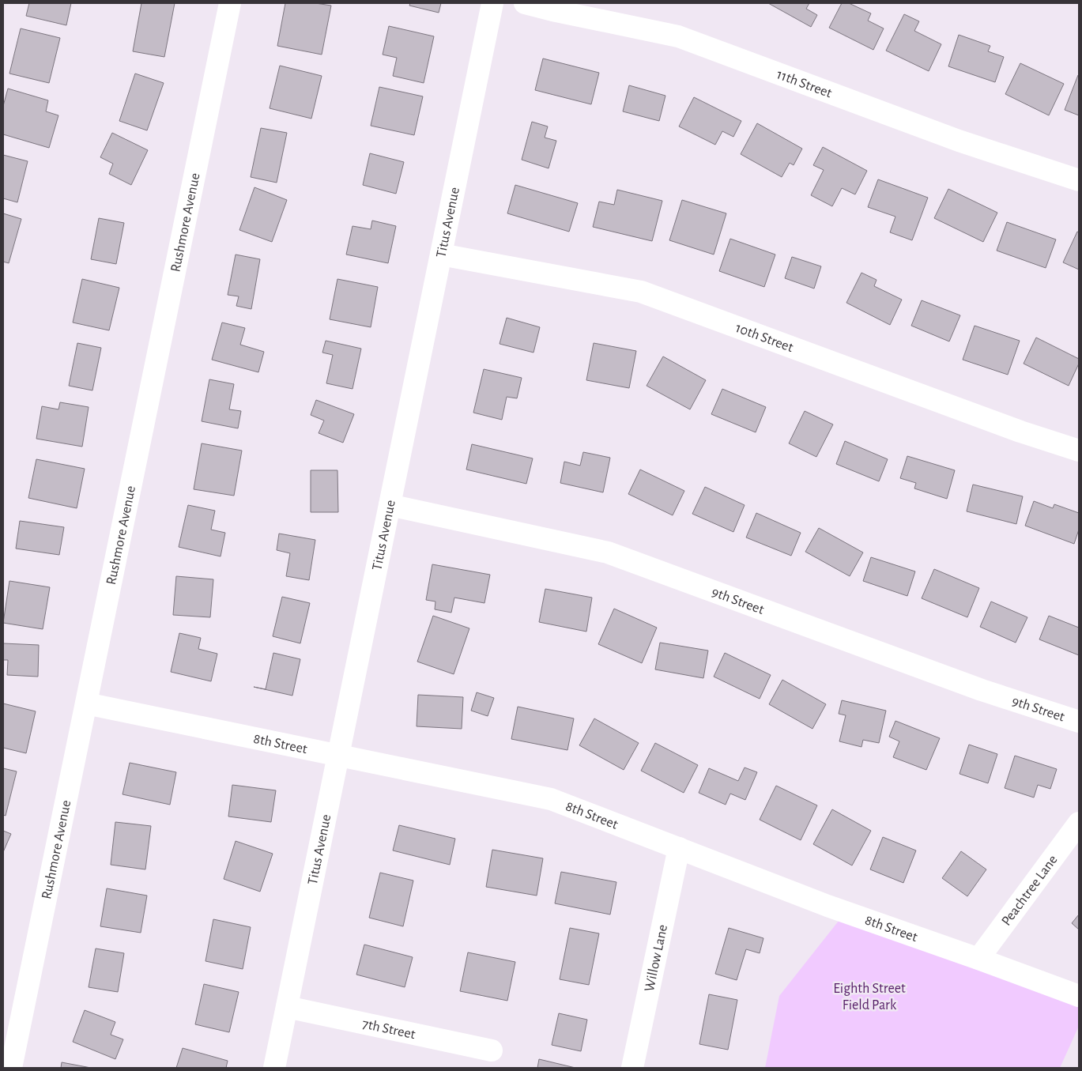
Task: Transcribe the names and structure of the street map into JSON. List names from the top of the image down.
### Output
{
  "streets": {
    "street": [
      "11th Street",
      "Rushmore Avenue",
      "Titus Avenue",
      "10th Street",
      "9th Street",
      "8th Street",
      "Peachtree Lane",
      "Willow Lane",
      "7th Street"
    ]
  },
  "crossings": [
    ["Rushmore Avenue", "8th Street"],
    ["Titus Avenue", "10th Street"],
    ["Titus Avenue", "9th Street"],
    ["Titus Avenue", "8th Street"],
    ["Titus Avenue", "7th Street"],
    ["8th Street", "Peachtree Lane"],
    ["8th Street", "Willow Lane"]
  ],
  "parks": ["Eighth Street Field Park"]
}
